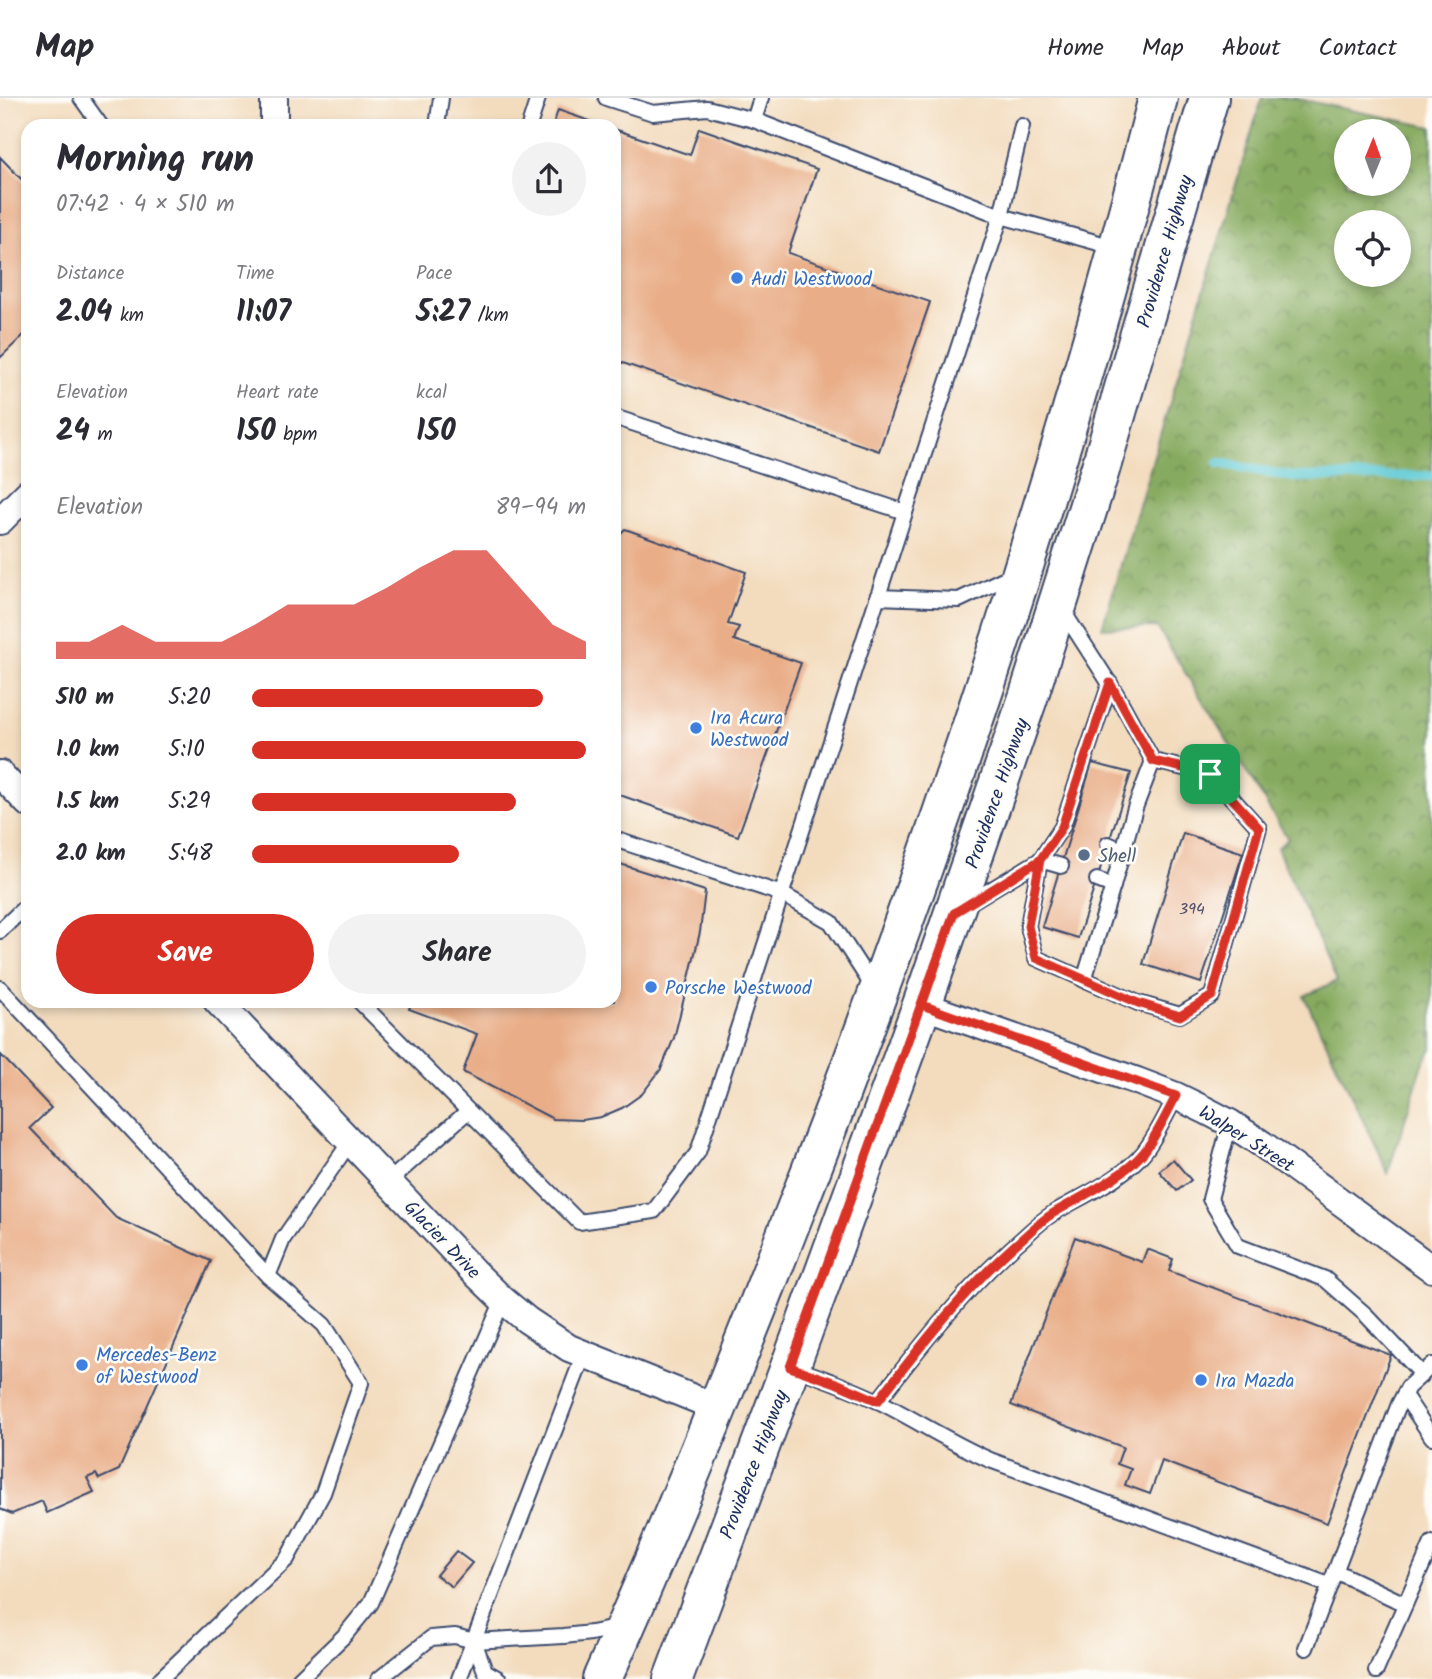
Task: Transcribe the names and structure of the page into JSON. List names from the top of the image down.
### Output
{
  "streets": {
    "main road": ["Providence Highway"],
    "street": ["Walper Street", "Glacier Drive"]
  },
  "crossings": [
    ["Providence Highway", "Walper Street"]
  ],
  "places": [
    "Audi Westwood",
    "Ira Acura Westwood",
    "Shell",
    "Porsche Westwood",
    "Mercedes-Benz of Westwood",
    "Ira Mazda"
  ],
  "house_numbers": ["394"],
  "north": "top",
  "page": {
    "header": "Map",
    "nav": [
      "Home",
      "Map",
      "About",
      "Contact"
    ],
    "heading": ["Morning run", "07:42 · 4 × 510 m"],
    "stats": [
      ["Distance", "2.04 km"],
      ["Time", "11:07"],
      ["Pace", "5:27 /km"],
      ["Elevation", "24 m"],
      ["Heart rate", "150 bpm"],
      ["kcal", "150"]
    ],
    "chart": ["Elevation", "89–94 m"],
    "list": [
      {
        "name": "510 m",
        "note": "5:20"
      },
      {
        "name": "1.0 km",
        "note": "5:10"
      },
      {
        "name": "1.5 km",
        "note": "5:29"
      },
      {
        "name": "2.0 km",
        "note": "5:48"
      }
    ],
    "buttons": ["Save", "Share"]
  }
}
